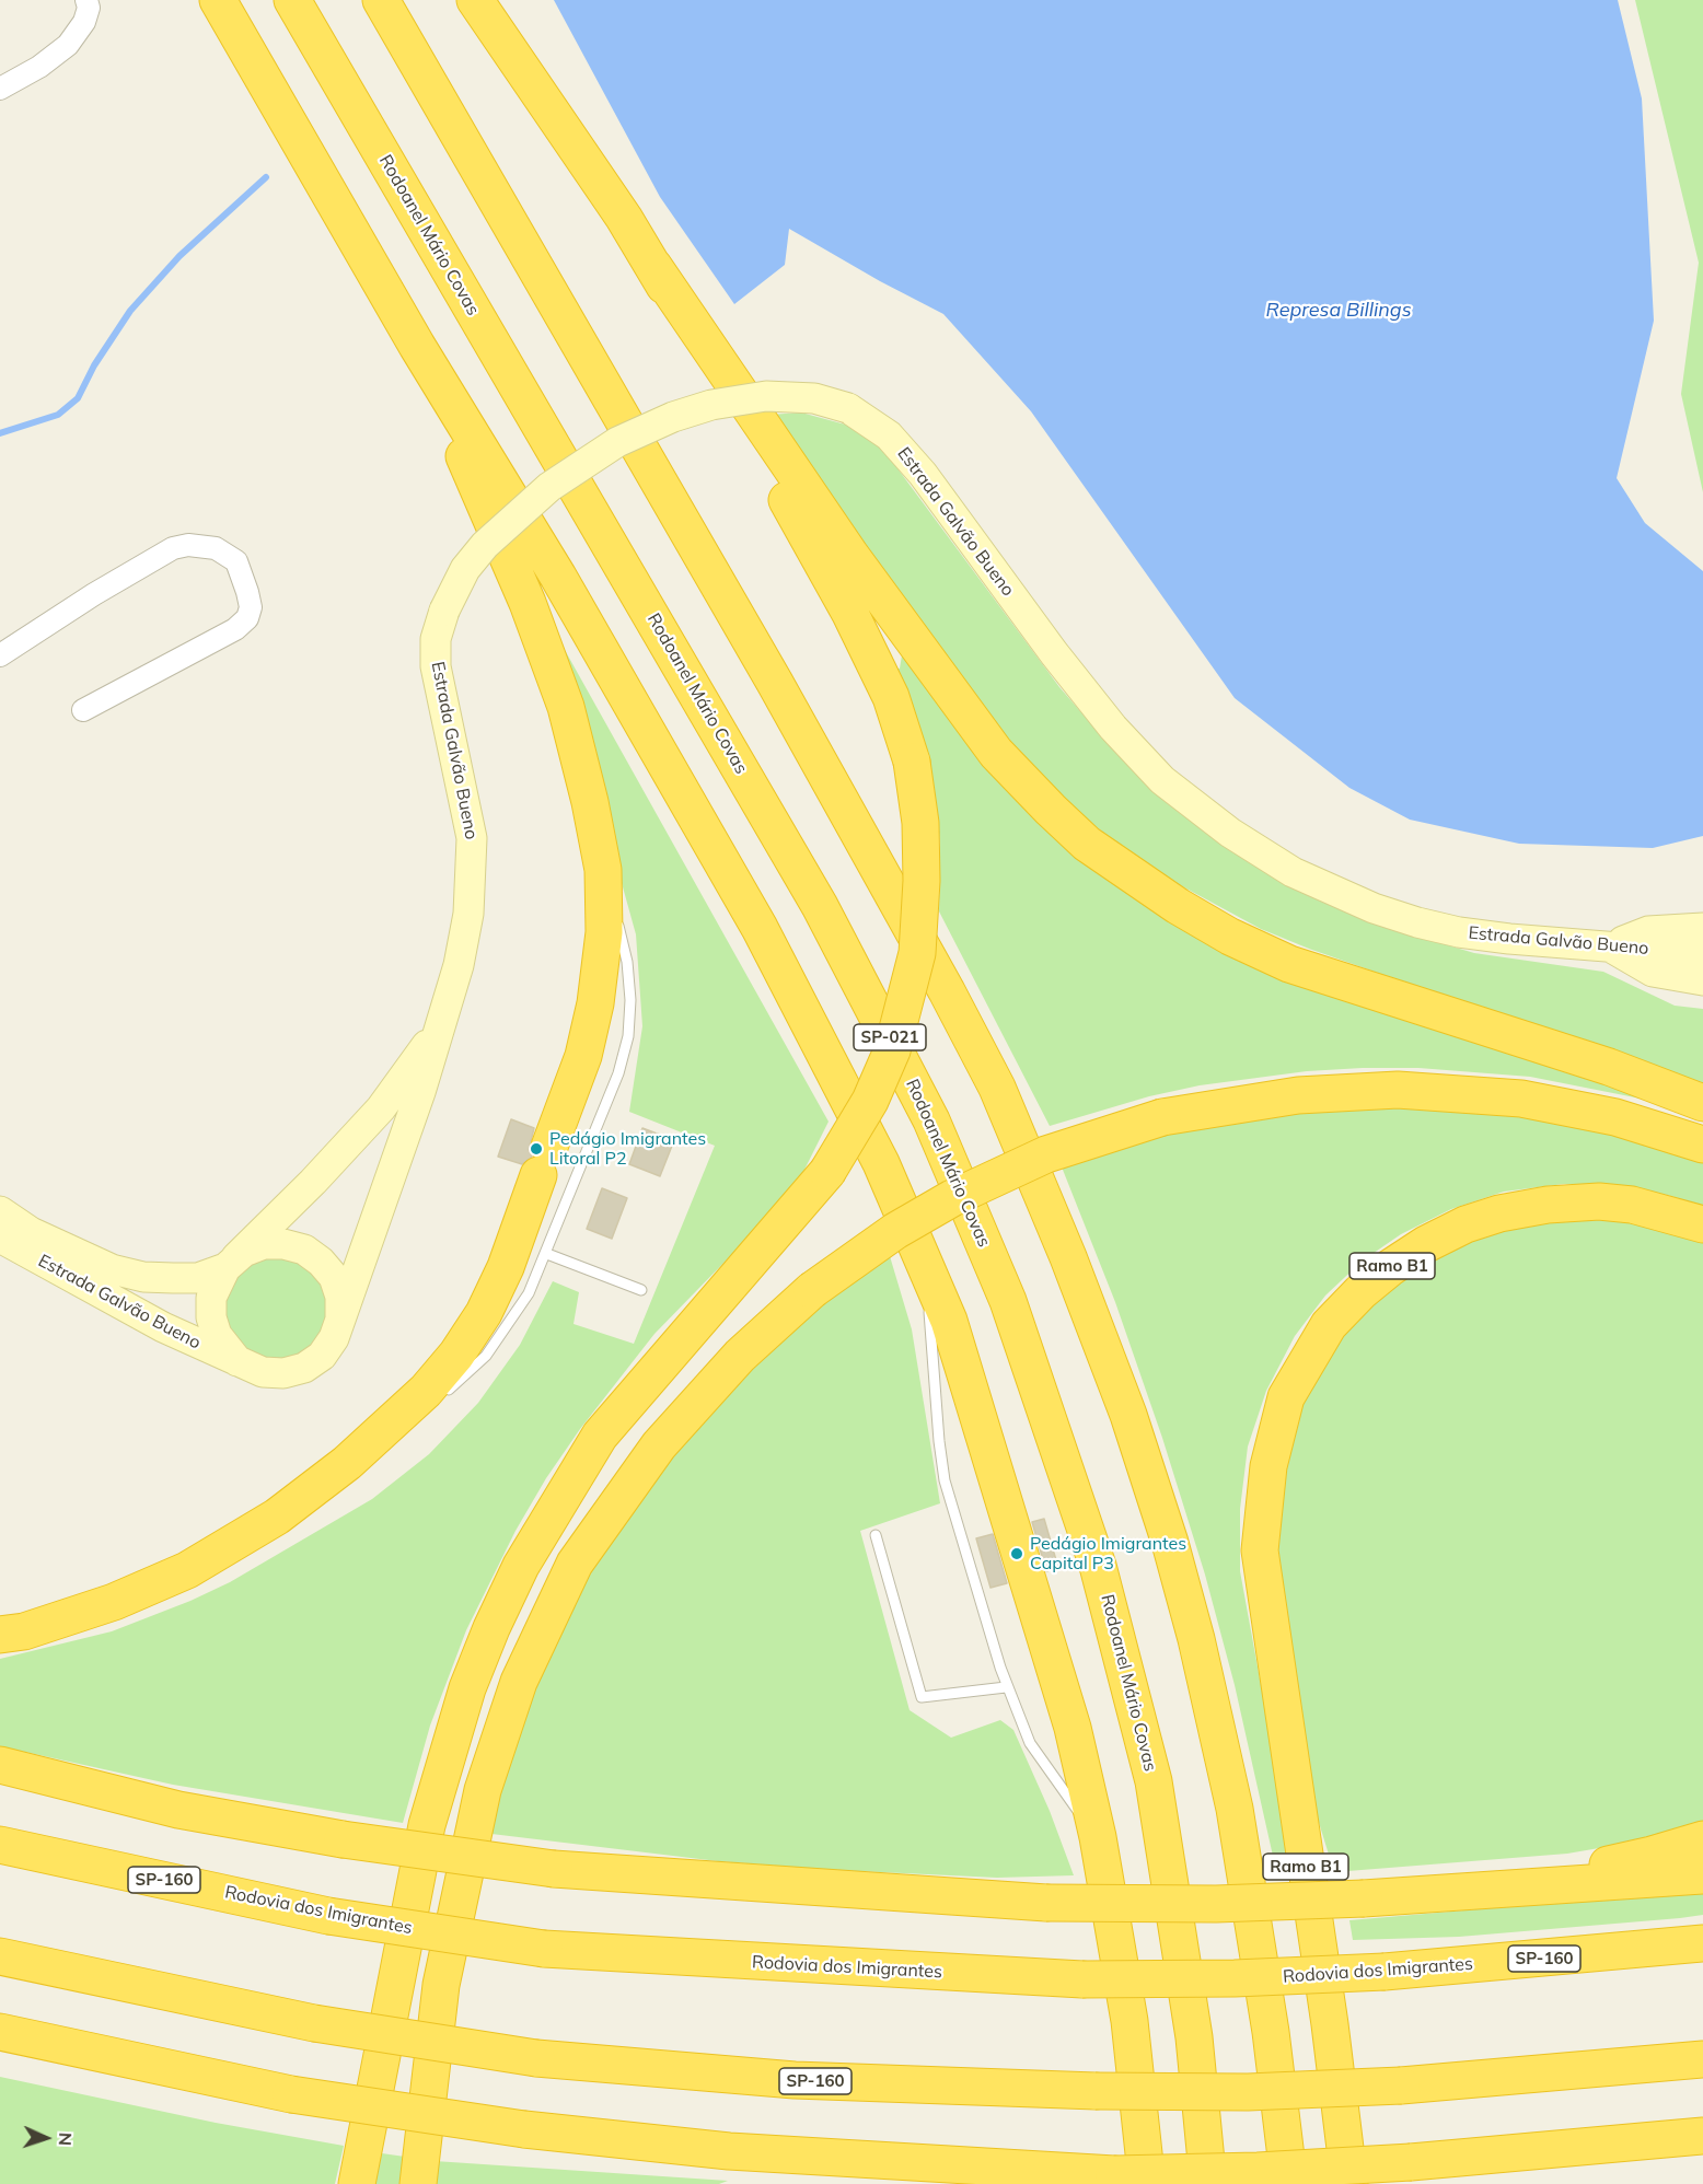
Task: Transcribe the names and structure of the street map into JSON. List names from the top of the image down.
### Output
{
  "streets": {
    "highway": [
      "Rodoanel Mário Covas",
      "SP-021",
      "Ramo B1",
      "SP-160",
      "Rodovia dos Imigrantes"
    ],
    "main road": ["Estrada Galvão Bueno"]
  },
  "water": ["Represa Billings"],
  "places": ["Pedágio Imigrantes Litoral P2", "Pedágio Imigrantes Capital P3"],
  "north": "right"
}
